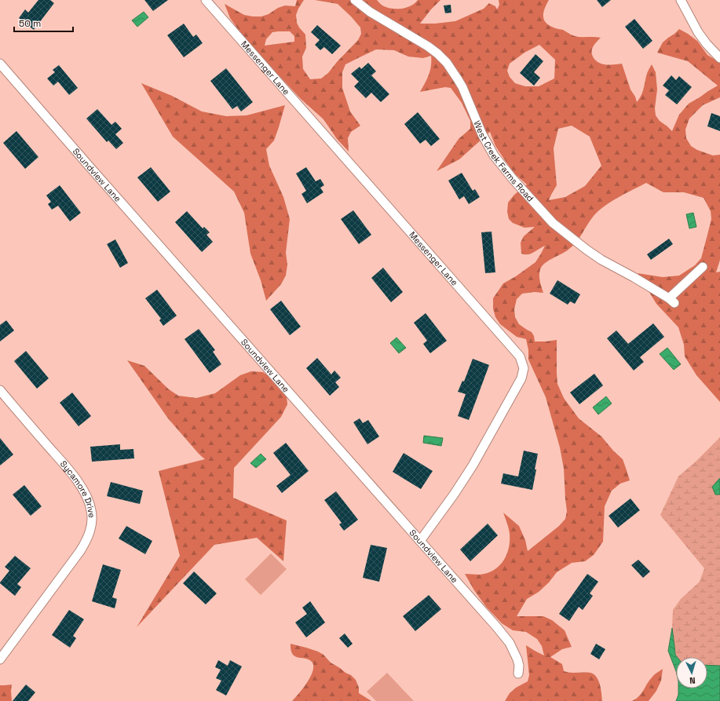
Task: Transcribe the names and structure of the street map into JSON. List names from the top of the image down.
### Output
{
  "streets": {
    "street": [
      "Messenger Lane",
      "West Creek Farms Road",
      "Soundview Lane",
      "Sycamore Drive"
    ]
  },
  "crossings": [
    ["Messenger Lane", "Soundview Lane"]
  ],
  "scale_bar": "50 m",
  "north": "bottom"
}
